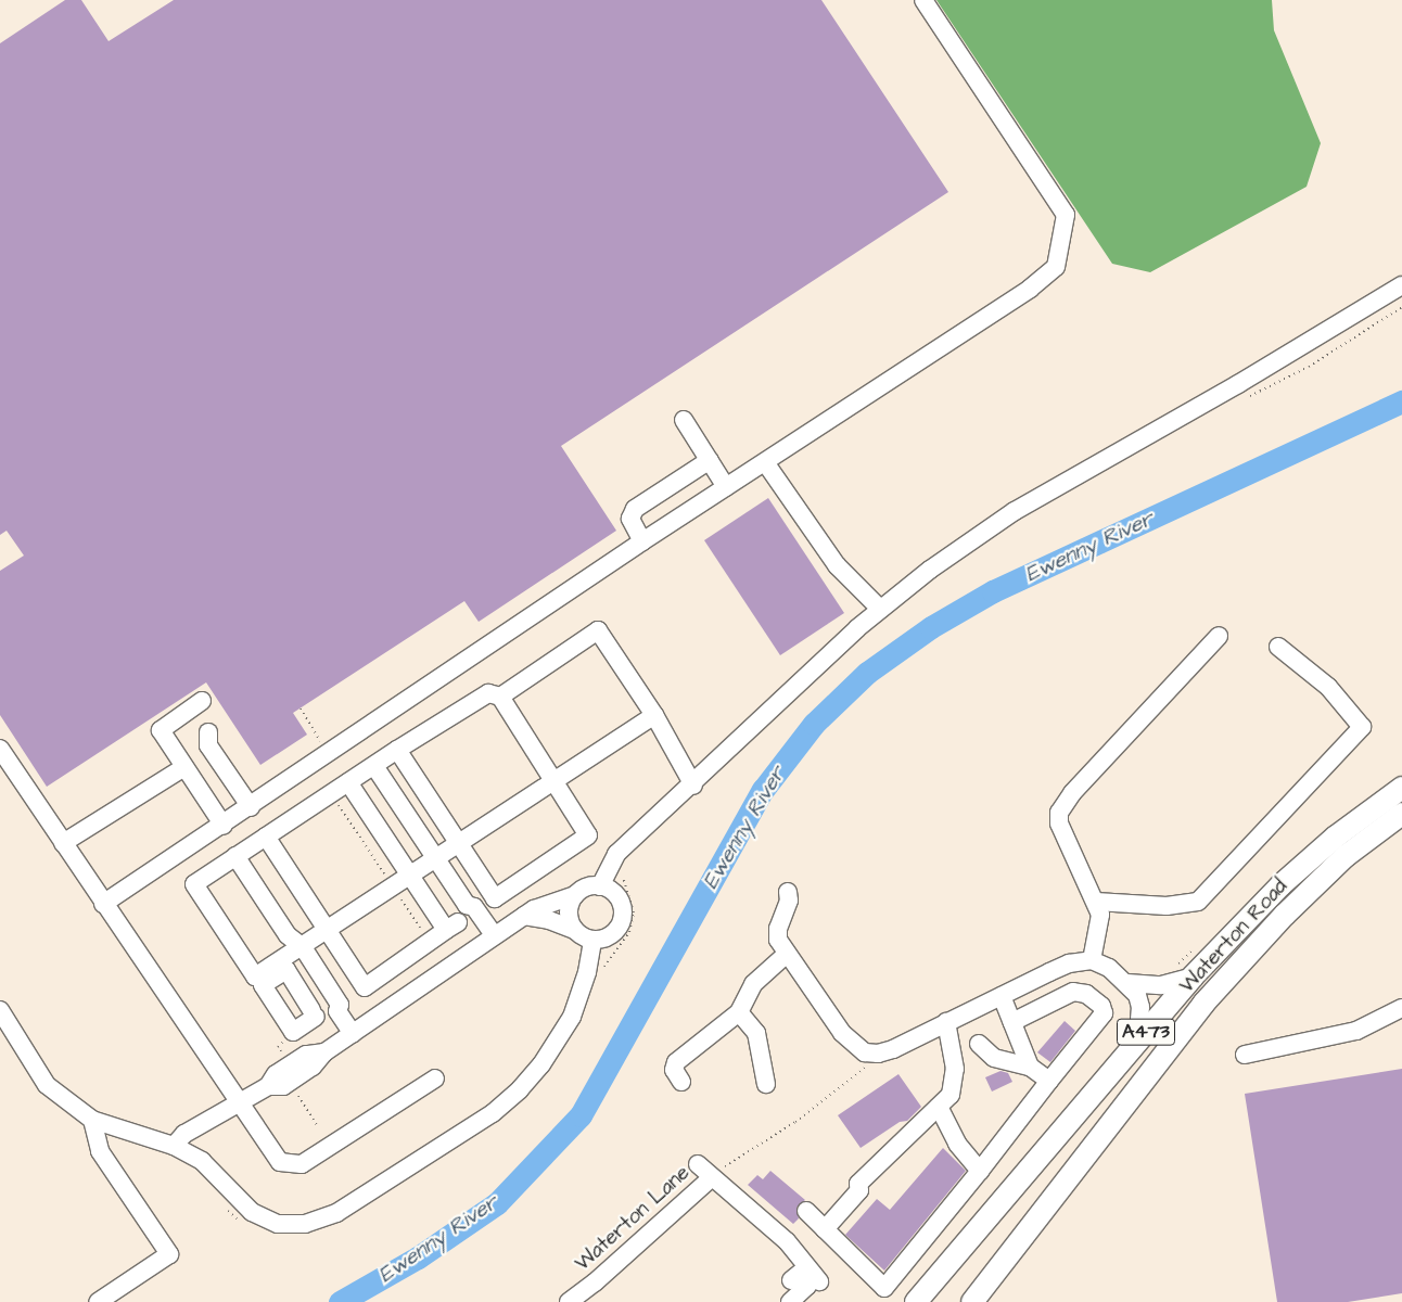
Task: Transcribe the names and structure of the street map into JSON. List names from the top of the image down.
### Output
{
  "streets": {
    "main road": ["Waterton Road", "A473"],
    "street": ["Waterton Lane"]
  },
  "water": ["Ewenny River"]
}
